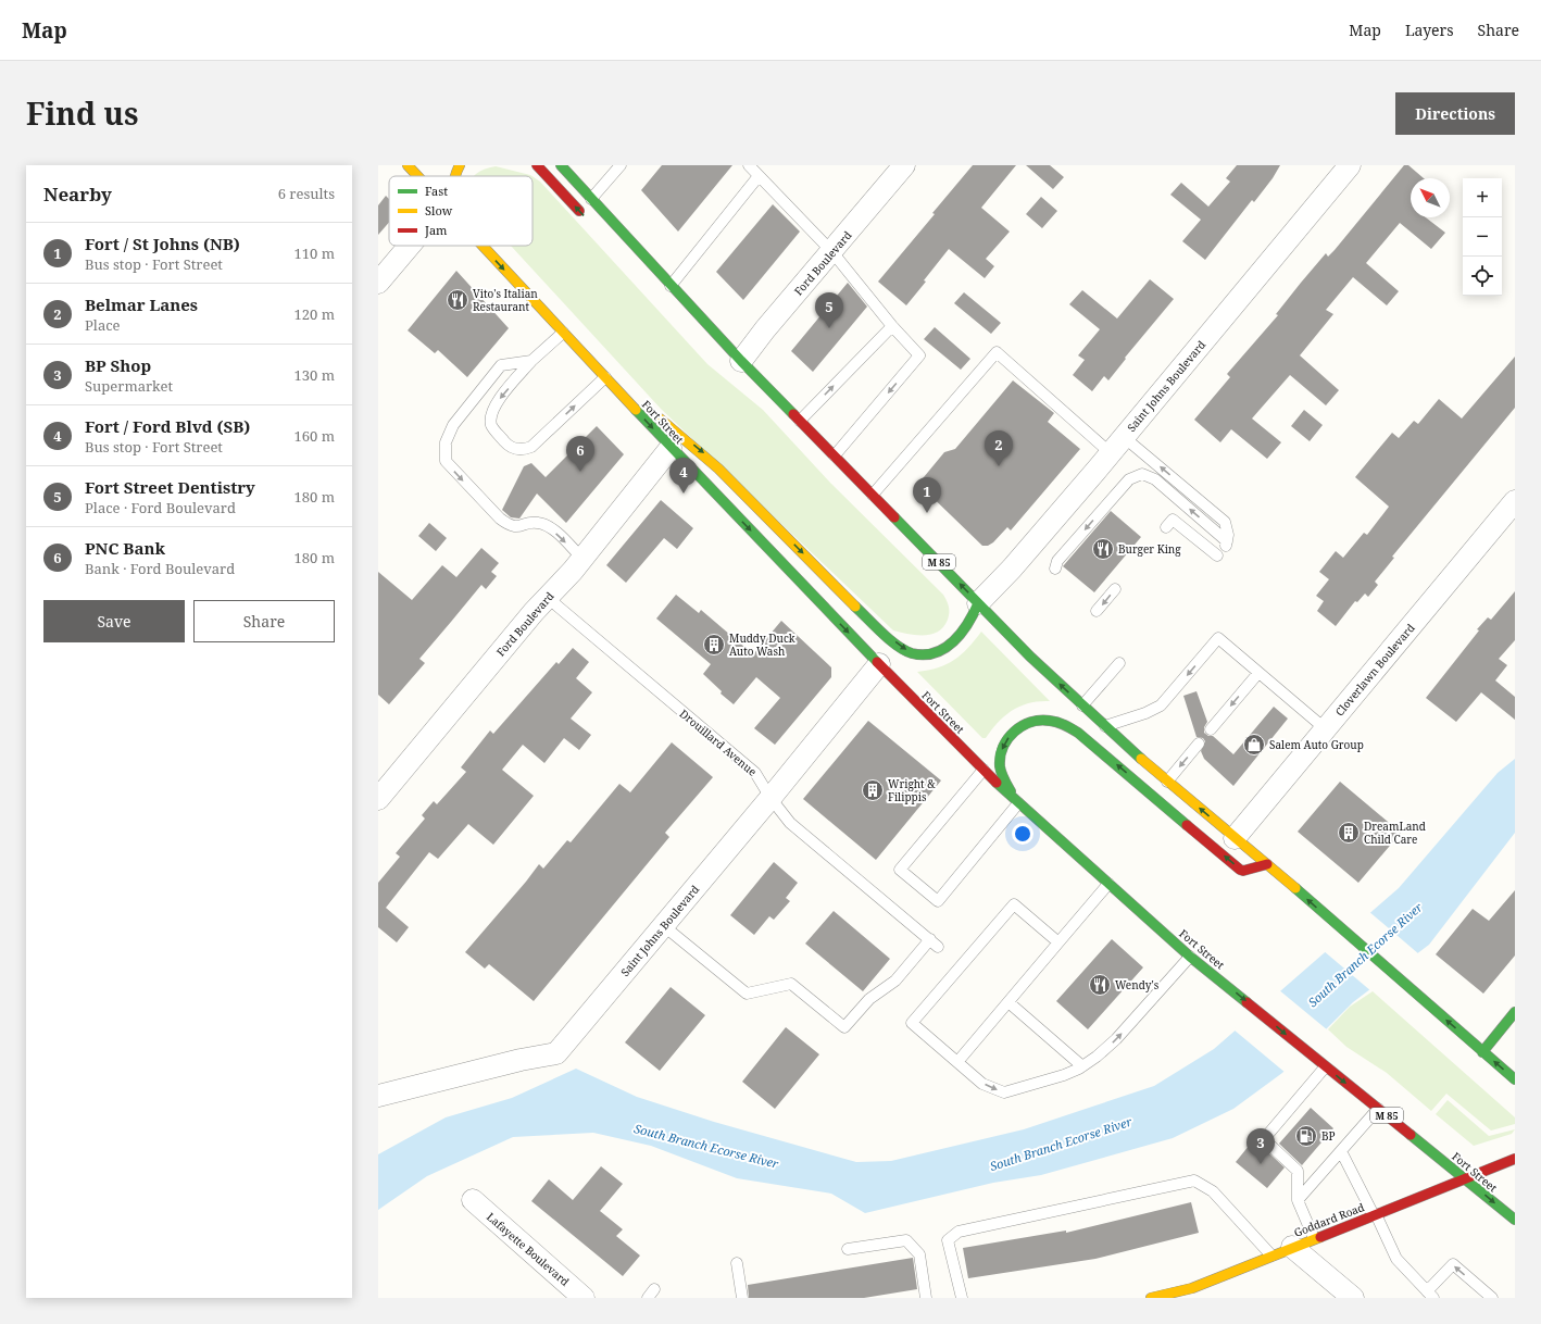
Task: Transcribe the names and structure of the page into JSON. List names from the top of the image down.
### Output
{
  "streets": {
    "main road": ["Fort Street", "M 85", "Goddard Road"],
    "street": [
      "Ford Boulevard",
      "Saint Johns Boulevard",
      "Cloverlawn Boulevard",
      "Lafayette Boulevard"
    ],
    "lane": ["Drouillard Avenue"]
  },
  "crossings": [
    ["Ford Boulevard", "Fort Street"],
    ["Ford Boulevard", "M 85"],
    ["Ford Boulevard", "Drouillard Avenue"],
    ["Saint Johns Boulevard", "Fort Street"],
    ["Saint Johns Boulevard", "M 85"],
    ["Saint Johns Boulevard", "Drouillard Avenue"],
    ["Fort Street", "Goddard Road"],
    ["M 85", "Cloverlawn Boulevard"]
  ],
  "one_way": ["Fort Street"],
  "water": ["South Branch Ecorse River"],
  "places": {
    "restaurant": ["Vito's Italian Restaurant", "Burger King", "Wendy's"],
    "building": ["Muddy Duck Auto Wash", "Wright & Filippis", "DreamLand Child Care"],
    "shop": ["Salem Auto Group"],
    "fuel station": ["BP"]
  },
  "legend": ["Fast", "Slow", "Jam"],
  "north": "top left",
  "page": {
    "header": "Map",
    "nav": ["Map", "Layers", "Share"],
    "title": "Find us",
    "buttons": [
      "Directions",
      ["Save", "Share"]
    ],
    "heading": ["Nearby", "6 results"],
    "map_buttons": ["+", "−"],
    "list": [
      {
        "mark": "1",
        "name": "Fort / St Johns (NB)",
        "note": "Bus stop · Fort Street",
        "value": "110 m"
      },
      {
        "mark": "2",
        "name": "Belmar Lanes",
        "note": "Place",
        "value": "120 m"
      },
      {
        "mark": "3",
        "name": "BP Shop",
        "note": "Supermarket",
        "value": "130 m"
      },
      {
        "mark": "4",
        "name": "Fort / Ford Blvd (SB)",
        "note": "Bus stop · Fort Street",
        "value": "160 m"
      },
      {
        "mark": "5",
        "name": "Fort Street Dentistry",
        "note": "Place · Ford Boulevard",
        "value": "180 m"
      },
      {
        "mark": "6",
        "name": "PNC Bank",
        "note": "Bank · Ford Boulevard",
        "value": "180 m"
      }
    ],
    "pins": [
      "5",
      "2",
      "6",
      "4",
      "1",
      "3"
    ]
  }
}
